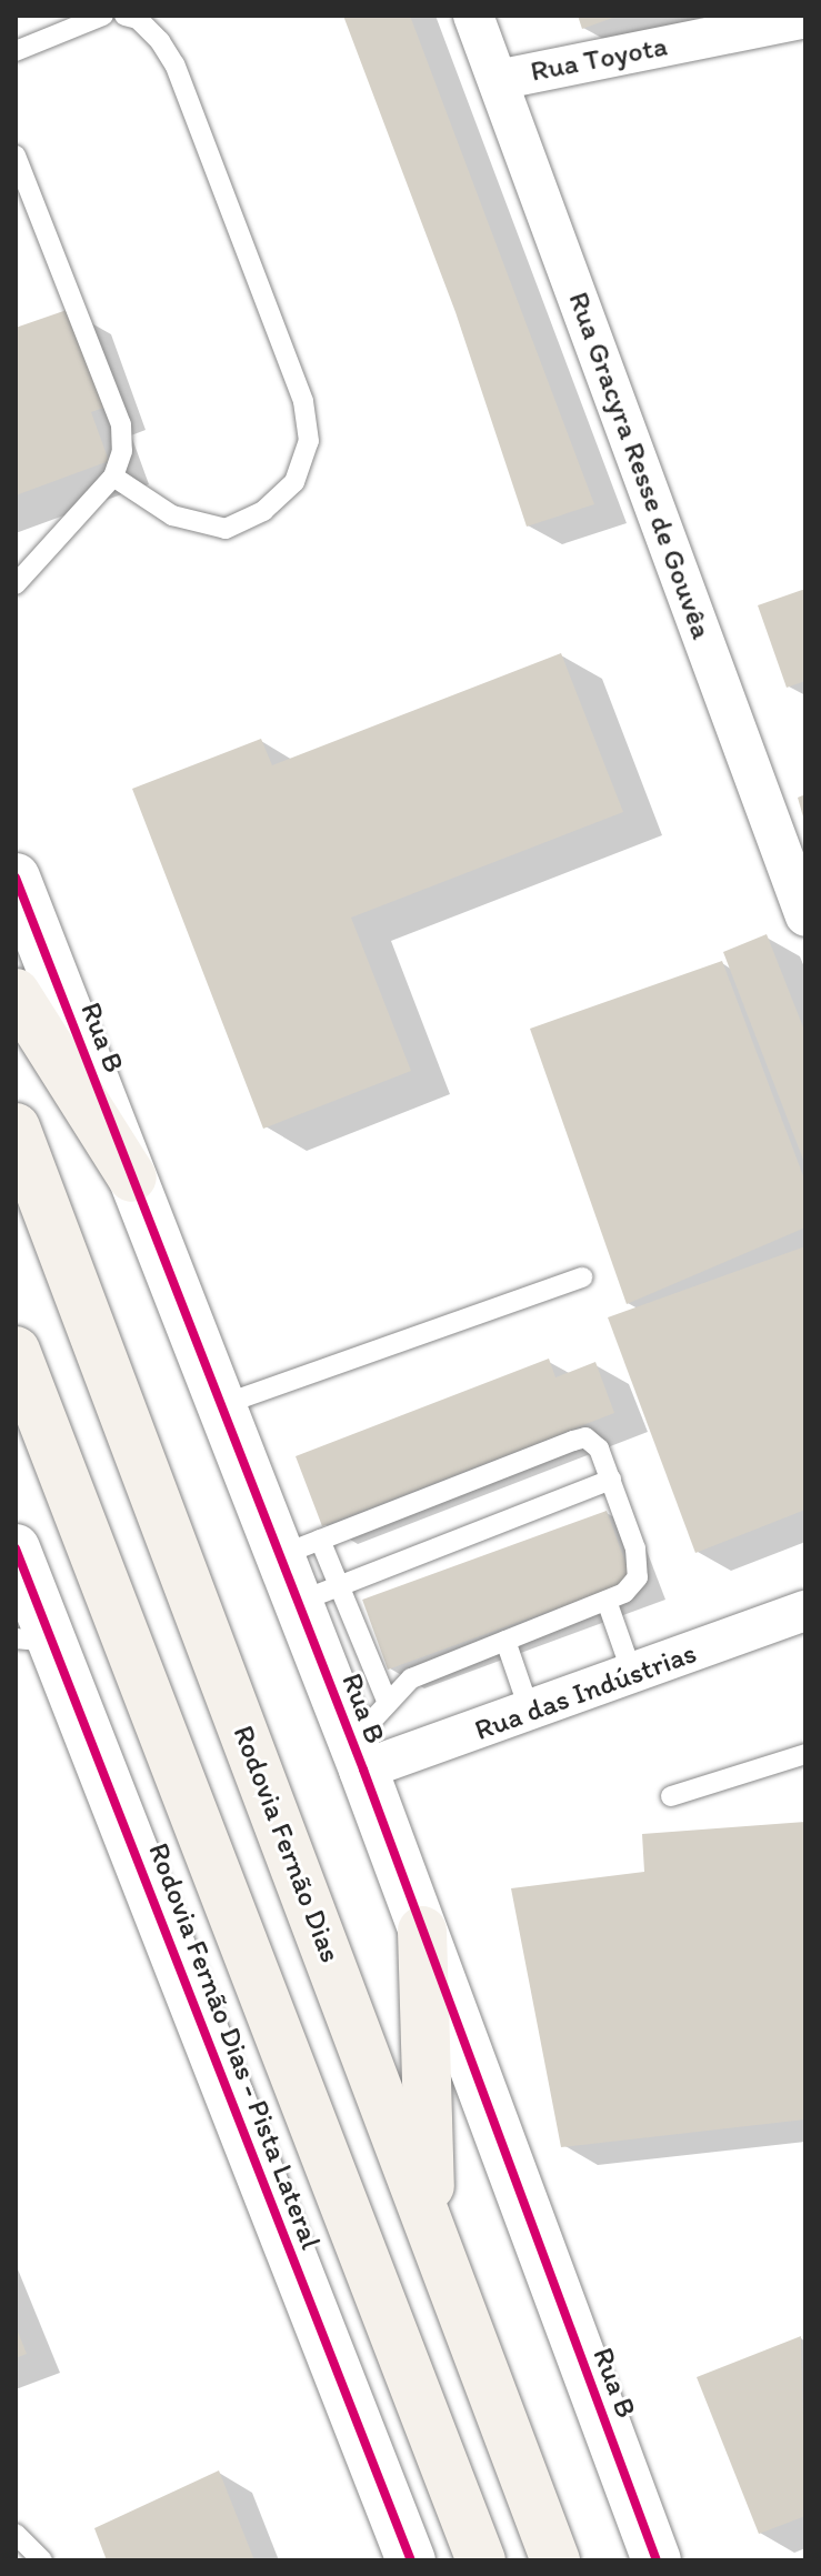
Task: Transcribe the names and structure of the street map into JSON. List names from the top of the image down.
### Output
{
  "streets": {
    "highway": ["Rodovia Fernão Dias"],
    "street": [
      "Rua Toyota",
      "Rua Gracyra Resse de Gouvêa",
      "Rua B",
      "Rua das Indústrias",
      "Rodovia Fernão Dias - Pista Lateral"
    ]
  },
  "crossings": [
    ["Rua Toyota", "Rua Gracyra Resse de Gouvêa"],
    ["Rua B", "Rua das Indústrias"]
  ]
}
